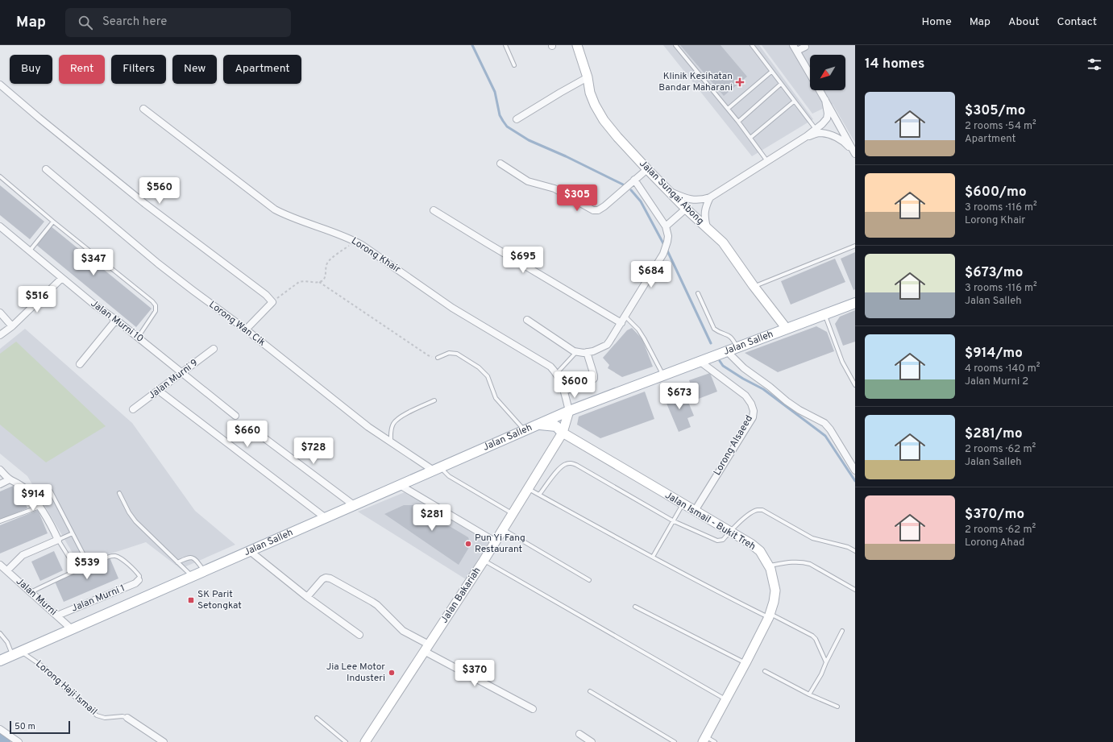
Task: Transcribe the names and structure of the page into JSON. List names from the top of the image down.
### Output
{
  "streets": {
    "main road": ["Jalan Salleh"],
    "street": [
      "Jalan Sungai Abong",
      "Lorong Khair",
      "Jalan Murni 10",
      "Lorong Wan Cik",
      "Jalan Murni 9",
      "Lorong Alsaeed",
      "Jalan Ismail - Bukit Treh",
      "Jalan Bakariah",
      "Jalan Murni",
      "Jalan Murni 1",
      "Lorong Haji Ismail"
    ]
  },
  "crossings": [
    ["Jalan Sungai Abong", "Jalan Salleh"],
    ["Jalan Murni 10", "Jalan Murni 9"],
    ["Lorong Wan Cik", "Jalan Salleh"],
    ["Jalan Salleh", "Lorong Alsaeed"],
    ["Jalan Salleh", "Jalan Bakariah"],
    ["Jalan Salleh", "Jalan Murni"],
    ["Jalan Salleh", "Lorong Haji Ismail"],
    ["Lorong Alsaeed", "Jalan Ismail - Bukit Treh"],
    ["Jalan Ismail - Bukit Treh", "Jalan Bakariah"],
    ["Jalan Murni", "Jalan Murni 1"]
  ],
  "places": {
    "health": ["Klinik Kesihatan Bandar Maharani"],
    "other": ["Pun Yi Fang Restaurant", "Jia Lee Motor Industeri"],
    "transit": ["SK Parit Setongkat"]
  },
  "scale_bar": "50 m",
  "north": "bottom left",
  "page": {
    "header": "Map",
    "search": "Search here",
    "nav": [
      "Home",
      "Map",
      "About",
      "Contact"
    ],
    "heading": "14 homes",
    "chip": [
      "Buy",
      "Rent",
      "Filters",
      "New",
      "Apartment"
    ],
    "list": [
      {
        "name": "$305/mo",
        "note": "2 rooms · 54 m² · Apartment"
      },
      {
        "name": "$600/mo",
        "note": "3 rooms · 116 m² · Lorong Khair"
      },
      {
        "name": "$673/mo",
        "note": "3 rooms · 116 m² · Jalan Salleh"
      },
      {
        "name": "$914/mo",
        "note": "4 rooms · 140 m² · Jalan Murni 2"
      },
      {
        "name": "$281/mo",
        "note": "2 rooms · 62 m² · Jalan Salleh"
      },
      {
        "name": "$370/mo",
        "note": "2 rooms · 62 m² · Lorong Ahad"
      }
    ],
    "price": [
      "$560",
      "$305",
      "$695",
      "$347",
      "$684",
      "$516",
      "$600",
      "$673",
      "$660",
      "$728",
      "$914",
      "$281",
      "$539",
      "$370"
    ],
    "scale": "50 m"
  }
}
